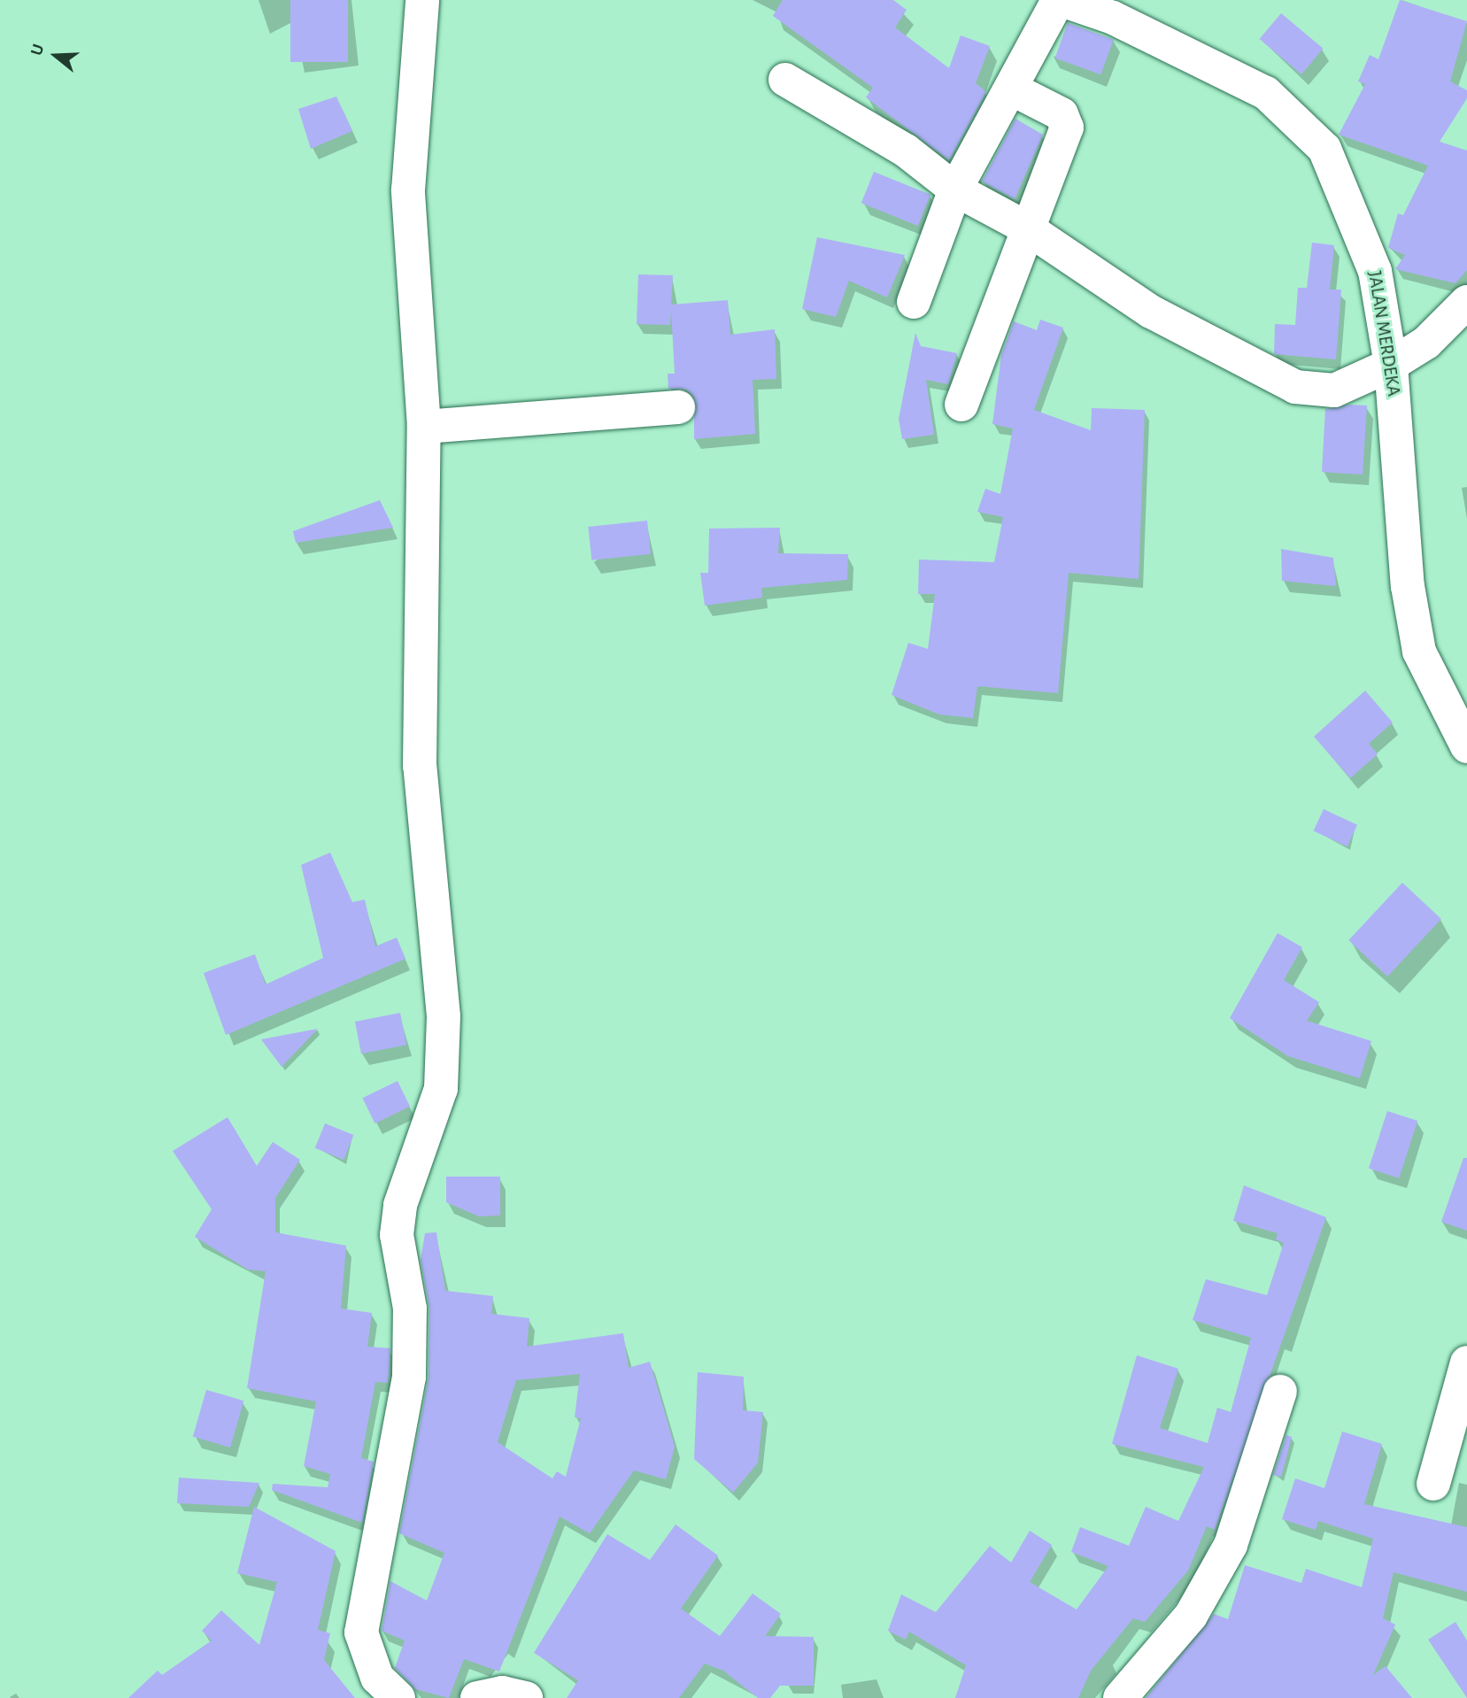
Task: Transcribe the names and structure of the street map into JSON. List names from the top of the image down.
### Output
{
  "streets": {
    "street": ["JALAN MERDEKA"]
  },
  "north": "left"
}
